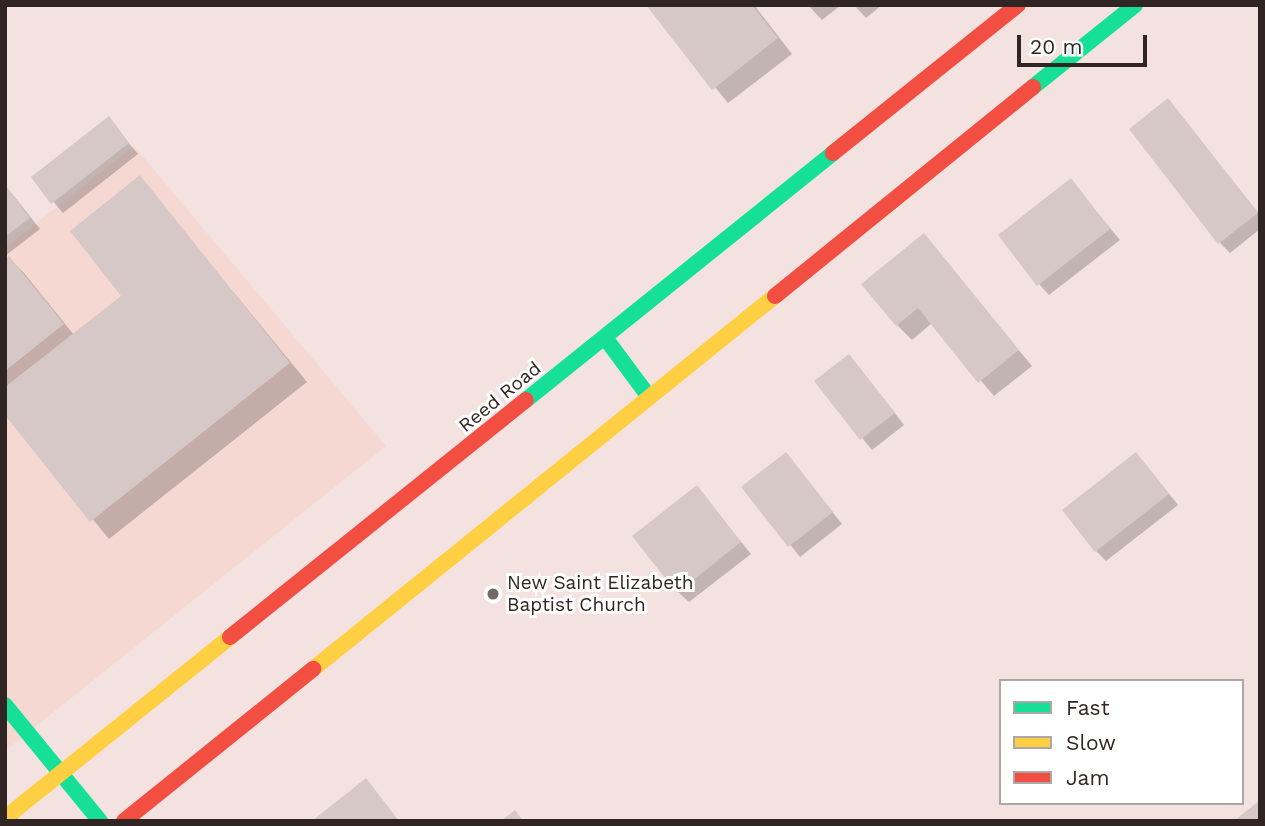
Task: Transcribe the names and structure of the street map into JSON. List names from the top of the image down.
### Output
{
  "streets": {
    "street": ["Reed Road"]
  },
  "places": ["New Saint Elizabeth Baptist Church"],
  "legend": ["Fast", "Slow", "Jam"],
  "scale_bar": "20 m"
}
